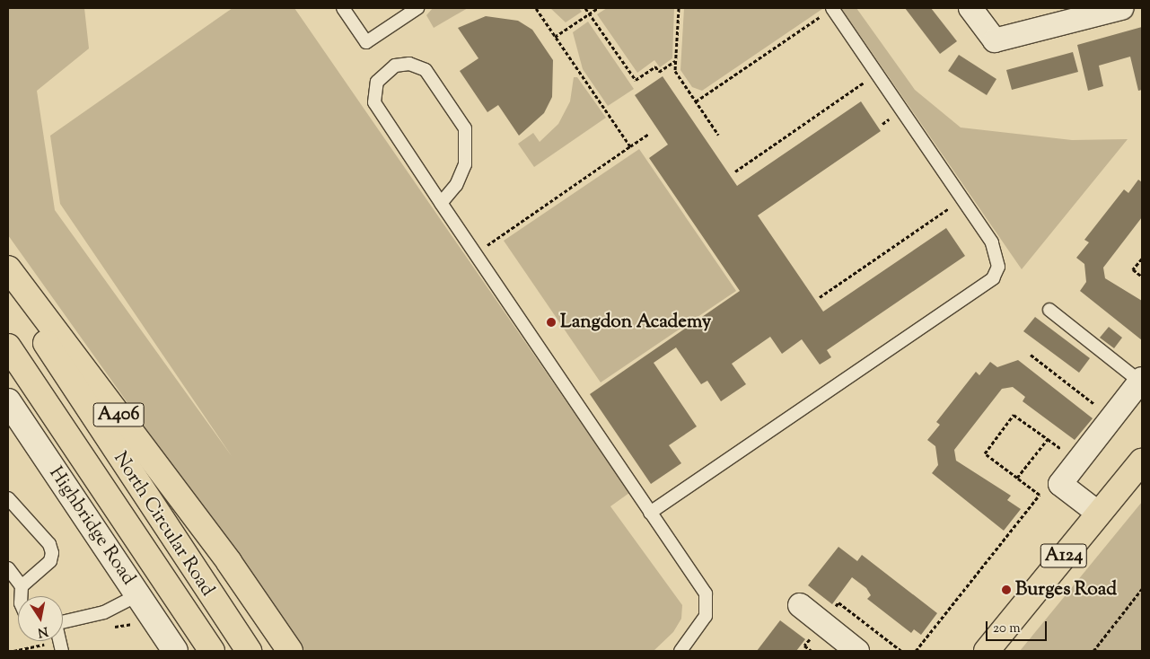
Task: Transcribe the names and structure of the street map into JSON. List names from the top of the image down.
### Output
{
  "streets": {
    "main road": ["A406", "North Circular Road", "A124"],
    "street": ["Highbridge Road"]
  },
  "places": ["Langdon Academy", "Burges Road"],
  "scale_bar": "20 m",
  "north": "bottom"
}
